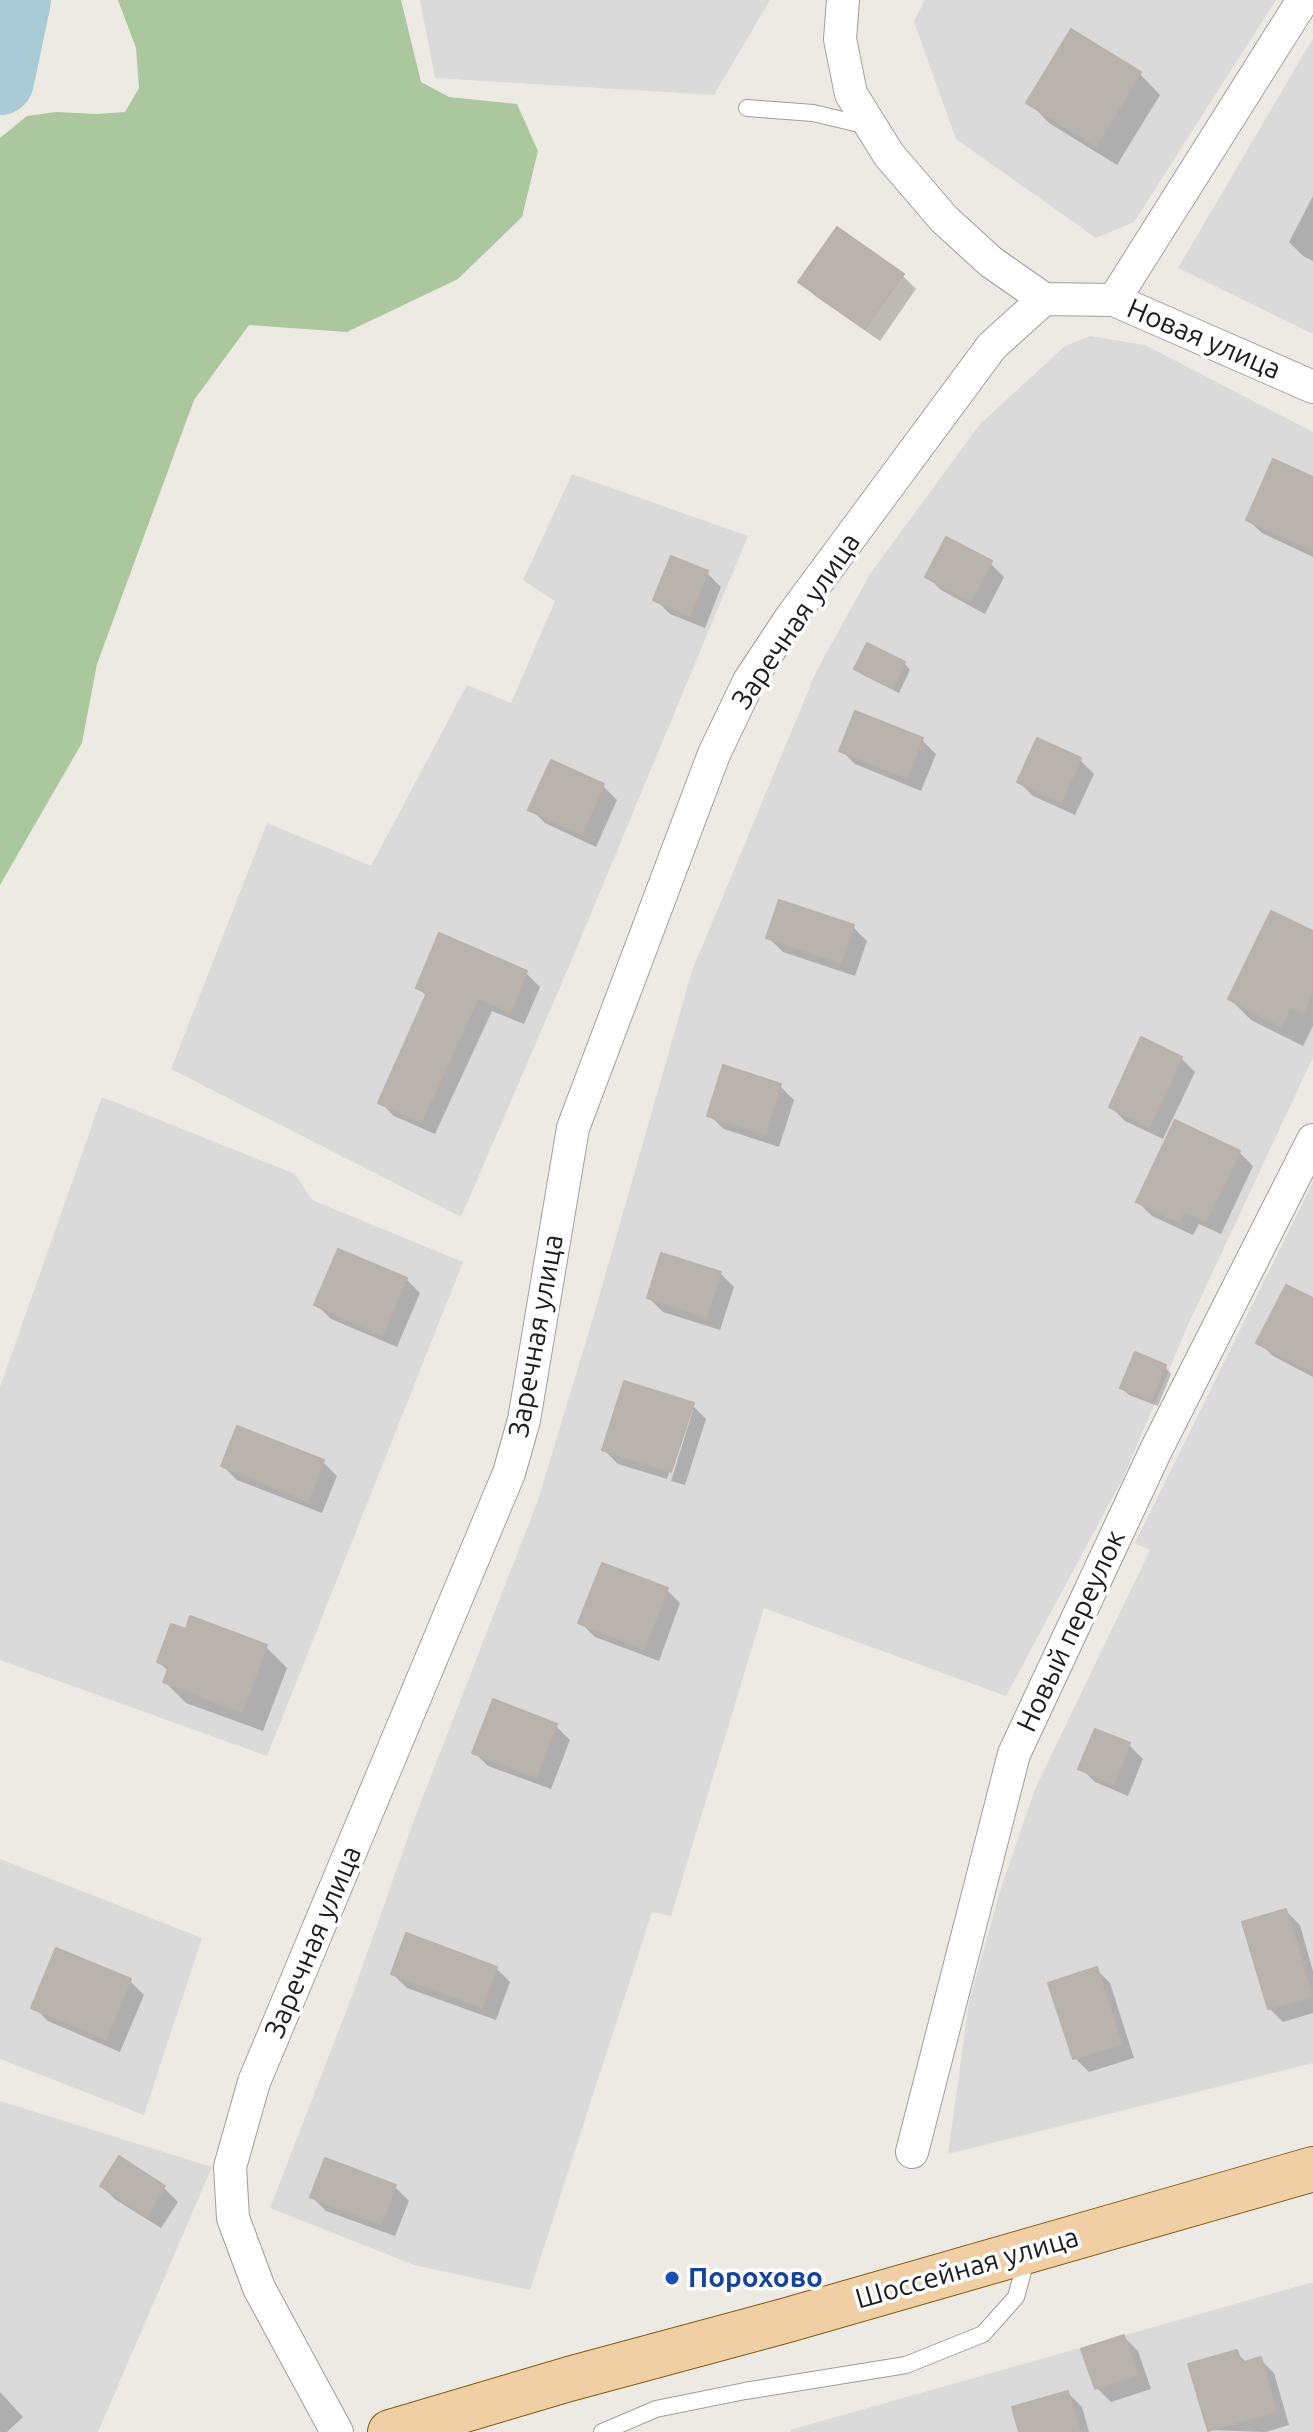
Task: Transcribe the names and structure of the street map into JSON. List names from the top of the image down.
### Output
{
  "streets": {
    "main road": ["Шоссейная улица"],
    "street": ["Новая улица", "Заречная улица", "Новый переулок"]
  },
  "crossings": [
    ["Новая улица", "Заречная улица"]
  ],
  "places": ["Порохово"]
}
